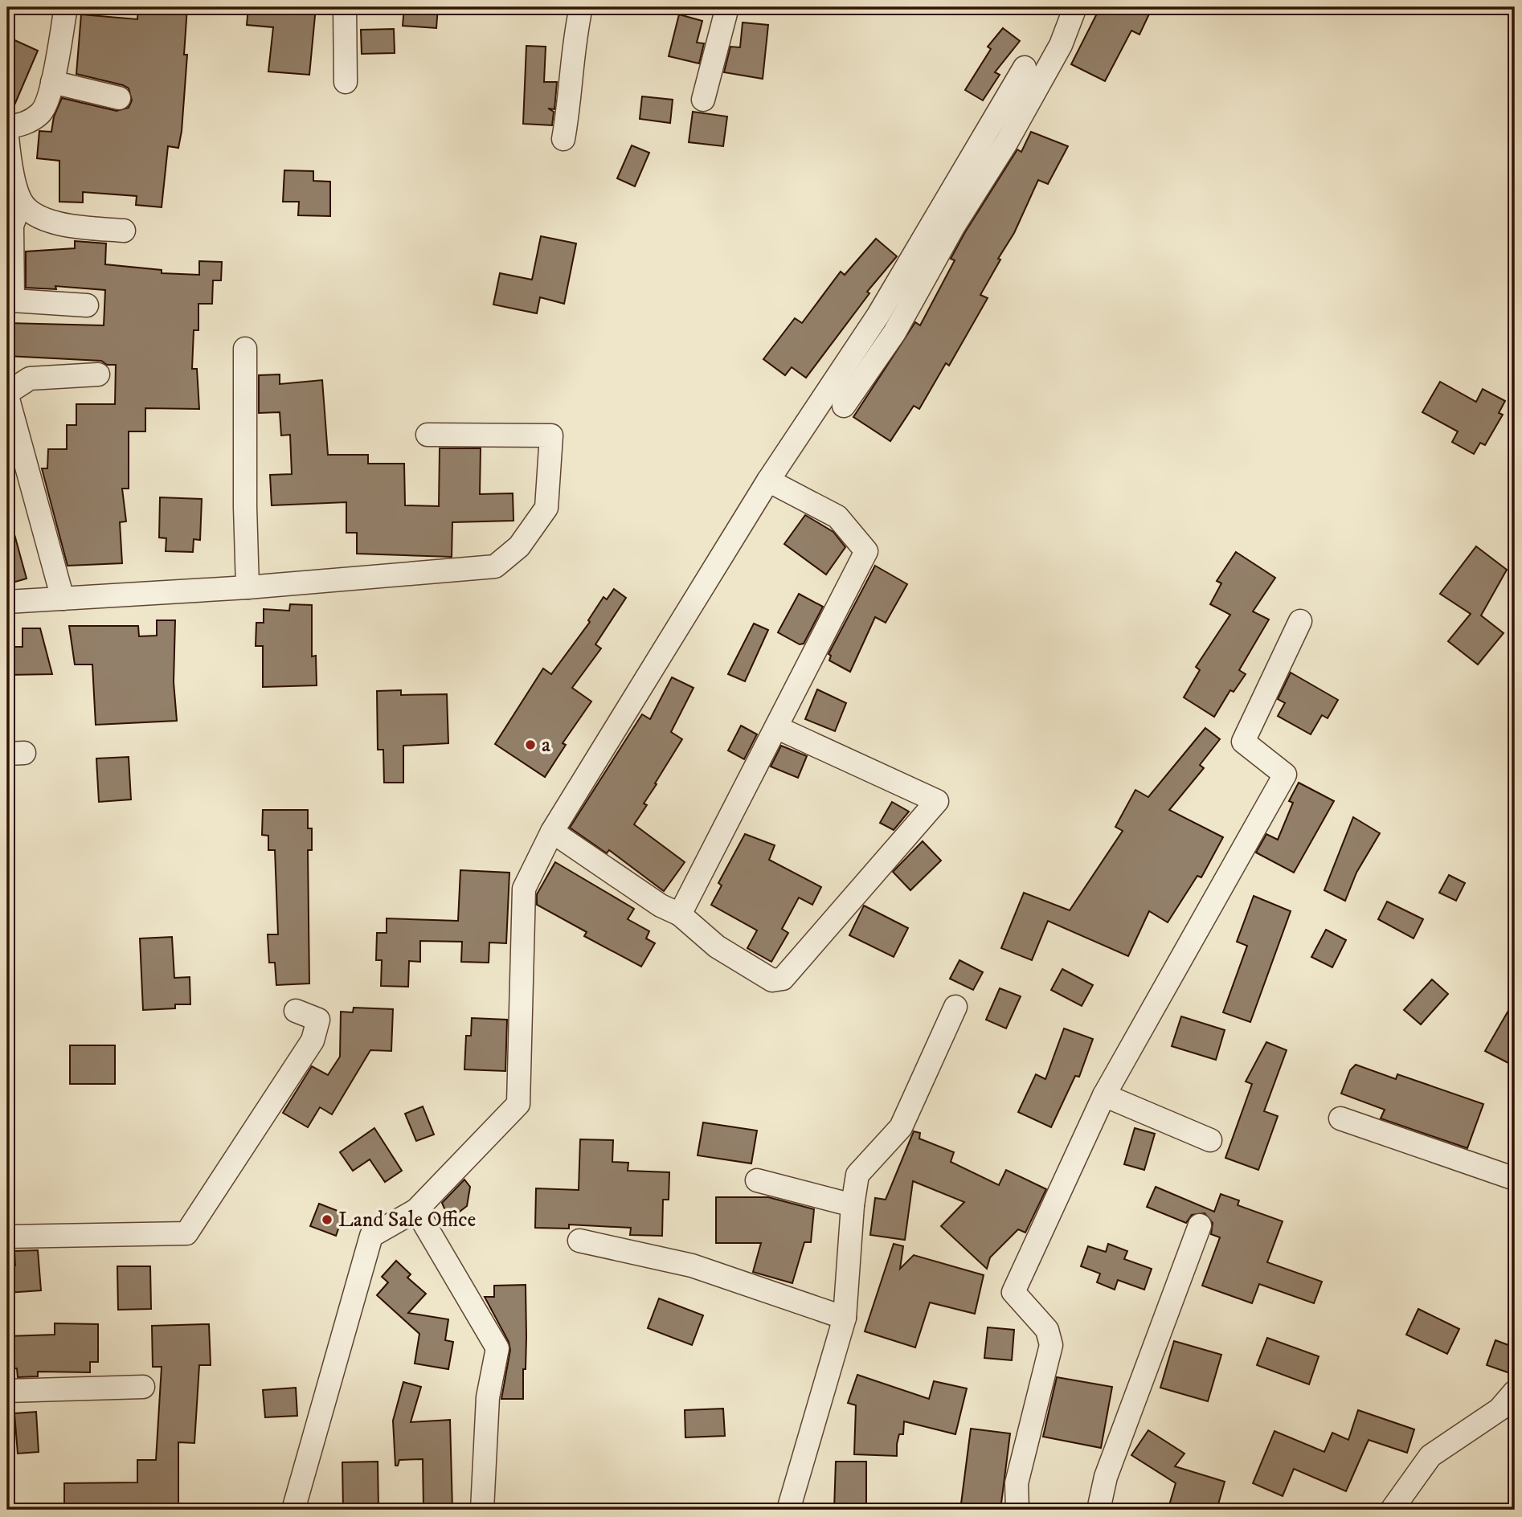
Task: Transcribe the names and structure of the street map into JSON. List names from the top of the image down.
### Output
{
  "places": ["a", "Land Sale Office"]
}
